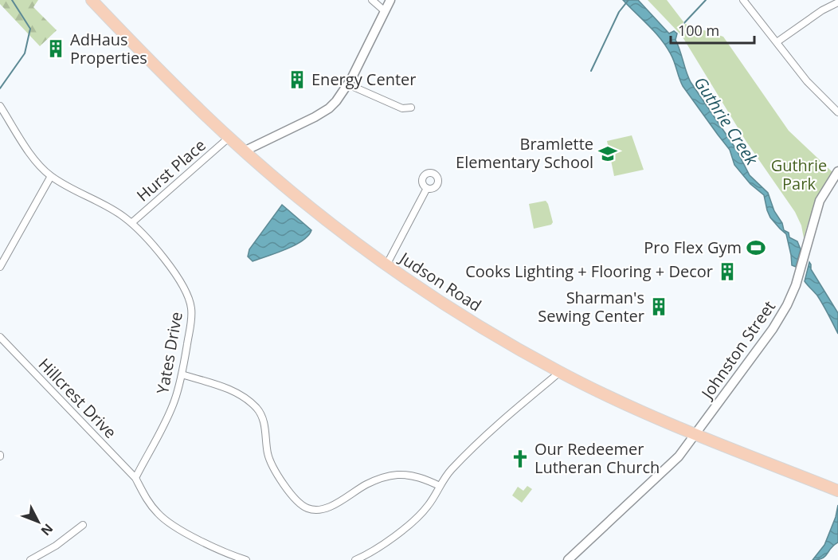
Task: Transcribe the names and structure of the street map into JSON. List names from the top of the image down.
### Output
{
  "streets": {
    "main road": ["Judson Road"],
    "street": [
      "Hurst Place",
      "Johnston Street",
      "Yates Drive",
      "Hillcrest Drive"
    ]
  },
  "crossings": [
    ["Hurst Place", "Judson Road"],
    ["Hurst Place", "Yates Drive"],
    ["Judson Road", "Johnston Street"],
    ["Yates Drive", "Hillcrest Drive"]
  ],
  "water": ["Guthrie Creek"],
  "parks": ["Guthrie Park"],
  "places": {
    "building": [
      "AdHaus Properties",
      "Energy Center",
      "Cooks Lighting + Flooring + Decor",
      "Sharman's Sewing Center"
    ],
    "school or university": ["Bramlette Elementary School"],
    "sports": ["Pro Flex Gym"],
    "church": ["Our Redeemer Lutheran Church"]
  },
  "scale_bar": "100 m",
  "north": "bottom right"
}
